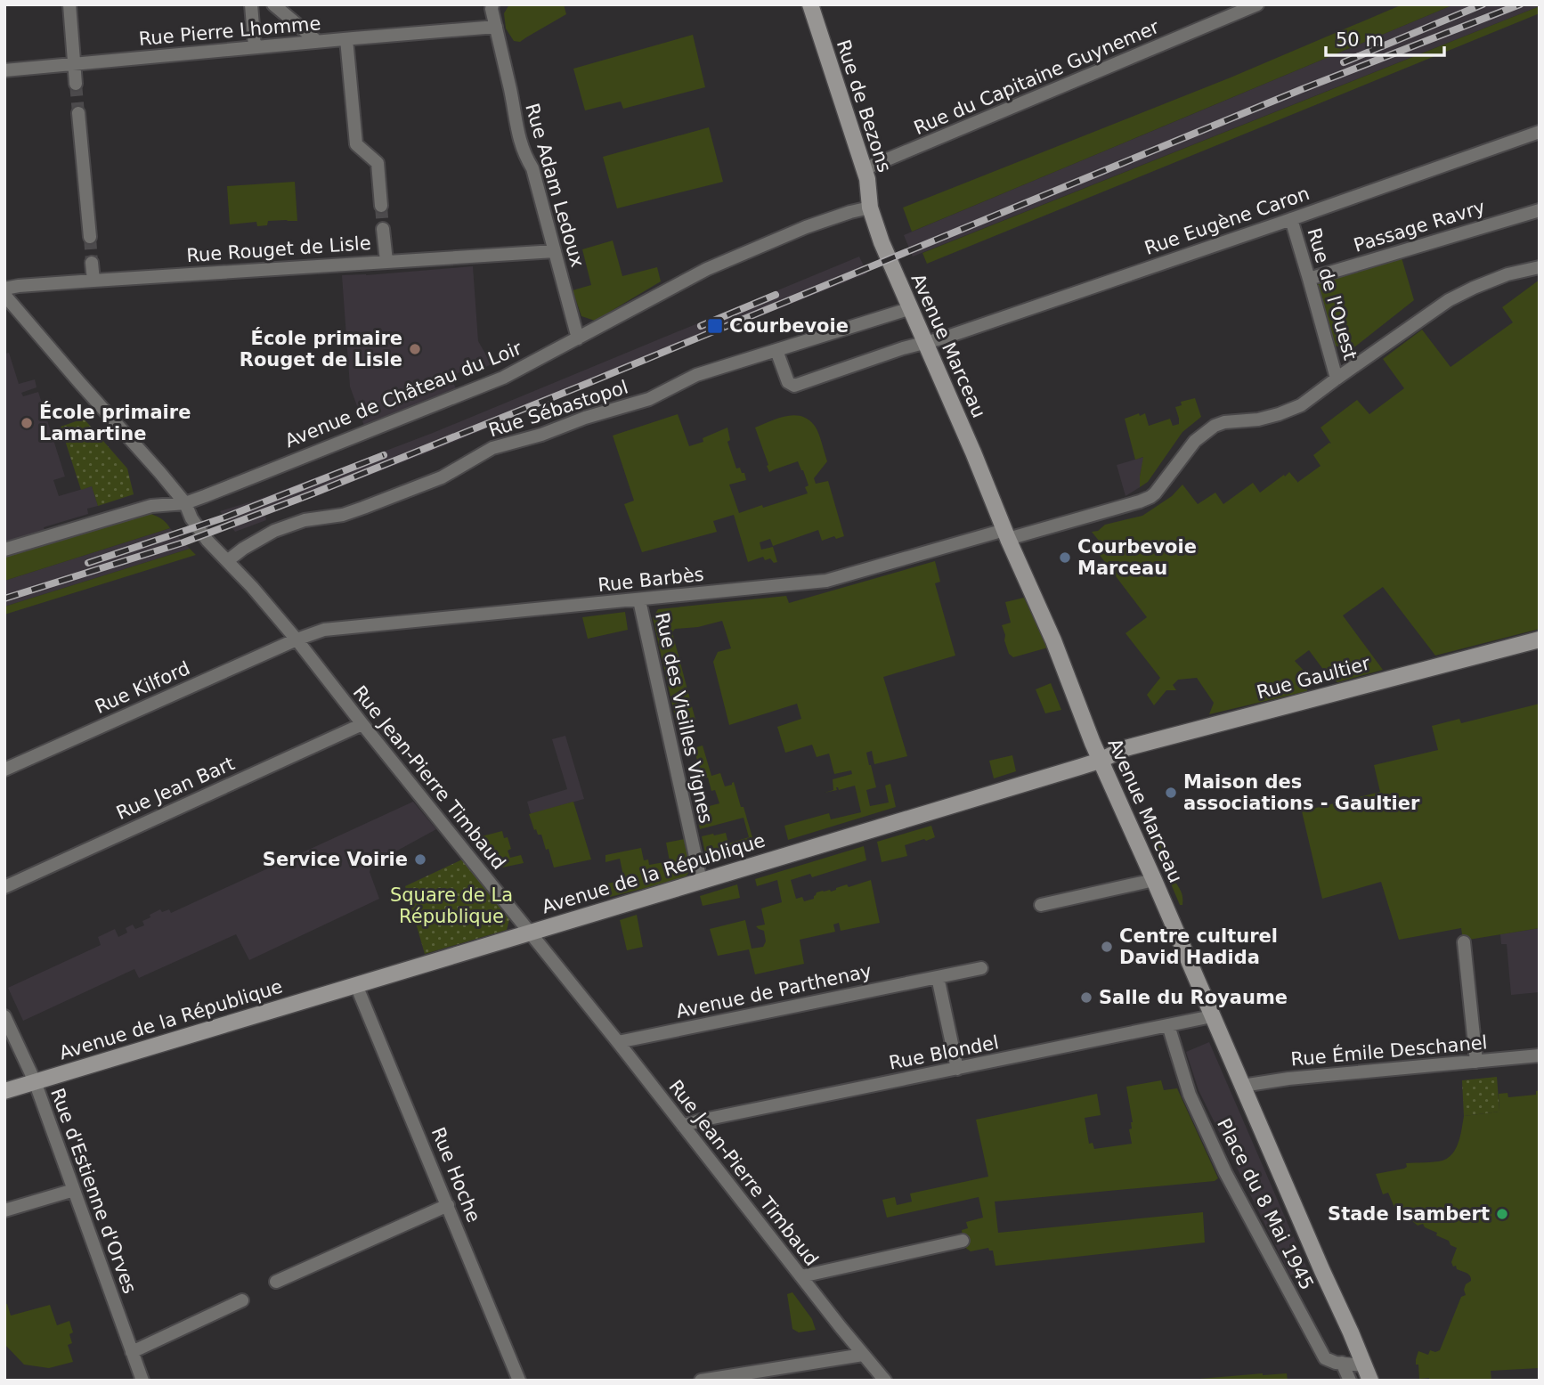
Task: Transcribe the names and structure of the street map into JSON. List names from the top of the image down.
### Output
{
  "streets": {
    "street": [
      "Rue Pierre Lhomme",
      "Rue du Capitaine Guynemer",
      "Rue de Bezons",
      "Rue Adam Ledoux",
      "Rue Eugène Caron",
      "Passage Ravry",
      "Rue Rouget de Lisle",
      "Rue de l'Ouest",
      "Avenue Marceau",
      "Avenue de Château du Loir",
      "Rue Sébastopol",
      "Rue Barbès",
      "Rue Gaultier",
      "Rue Kilford",
      "Rue des Vieilles Vignes",
      "Rue Jean-Pierre Timbaud",
      "Rue Jean Bart",
      "Avenue de la République",
      "Avenue de Parthenay",
      "Rue Émile Deschanel",
      "Rue Blondel",
      "Rue Hoche",
      "Rue d'Estienne d'Orves",
      "Place du 8 Mai 1945"
    ]
  },
  "crossings": [
    ["Rue Pierre Lhomme", "Rue Adam Ledoux"],
    ["Rue du Capitaine Guynemer", "Rue de Bezons"],
    ["Rue de Bezons", "Avenue Marceau"],
    ["Rue de Bezons", "Avenue de Château du Loir"],
    ["Rue Adam Ledoux", "Rue Rouget de Lisle"],
    ["Rue Adam Ledoux", "Avenue de Château du Loir"],
    ["Rue Eugène Caron", "Rue de l'Ouest"],
    ["Rue Eugène Caron", "Avenue Marceau"],
    ["Rue Eugène Caron", "Rue Sébastopol"],
    ["Passage Ravry", "Rue de l'Ouest"],
    ["Rue de l'Ouest", "Rue Barbès"],
    ["Avenue Marceau", "Rue Sébastopol"],
    ["Avenue Marceau", "Rue Barbès"],
    ["Avenue Marceau", "Rue Gaultier"],
    ["Avenue Marceau", "Avenue de la République"],
    ["Avenue Marceau", "Rue Émile Deschanel"],
    ["Avenue Marceau", "Rue Blondel"],
    ["Avenue de Château du Loir", "Rue Jean-Pierre Timbaud"],
    ["Rue Sébastopol", "Rue Jean-Pierre Timbaud"],
    ["Rue Barbès", "Rue Kilford"],
    ["Rue Barbès", "Rue des Vieilles Vignes"],
    ["Rue Barbès", "Rue Jean-Pierre Timbaud"],
    ["Rue Gaultier", "Avenue de la République"],
    ["Rue Kilford", "Rue Jean-Pierre Timbaud"],
    ["Rue des Vieilles Vignes", "Avenue de la République"],
    ["Rue Jean-Pierre Timbaud", "Rue Jean Bart"],
    ["Rue Jean-Pierre Timbaud", "Avenue de la République"],
    ["Rue Jean-Pierre Timbaud", "Avenue de Parthenay"],
    ["Rue Jean-Pierre Timbaud", "Rue Blondel"],
    ["Avenue de la République", "Rue Hoche"],
    ["Avenue de la République", "Rue d'Estienne d'Orves"],
    ["Rue Blondel", "Place du 8 Mai 1945"]
  ],
  "parks": ["Square de La République"],
  "places": {
    "transit": ["Courbevoie"],
    "other": [
      "École primaire Rouget de Lisle",
      "École primaire Lamartine",
      "Courbevoie Marceau",
      "Maison des associations - Gaultier",
      "Service Voirie",
      "Centre culturel David Hadida",
      "Salle du Royaume",
      "Stade Isambert"
    ]
  },
  "scale_bar": "50 m"
}
